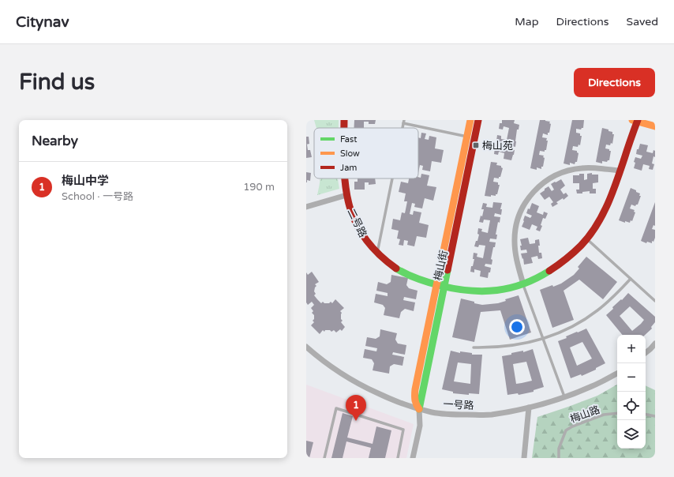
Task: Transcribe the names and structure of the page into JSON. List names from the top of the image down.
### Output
{
  "streets": {
    "street": ["二号路", "梅山街", "一号路"],
    "lane": ["梅山路"]
  },
  "crossings": [
    ["二号路", "梅山街"],
    ["梅山街", "一号路"]
  ],
  "places": {
    "transit": ["梅山苑"]
  },
  "legend": ["Fast", "Slow", "Jam"],
  "page": {
    "header": "Citynav",
    "nav": ["Map", "Directions", "Saved"],
    "buttons": "Directions",
    "title": "Find us",
    "heading": "Nearby",
    "list": [
      {
        "mark": "1",
        "name": "梅山中学",
        "note": "School · 一号路",
        "value": "190 m"
      }
    ],
    "map_buttons": ["+", "−"],
    "pins": "1"
  }
}
